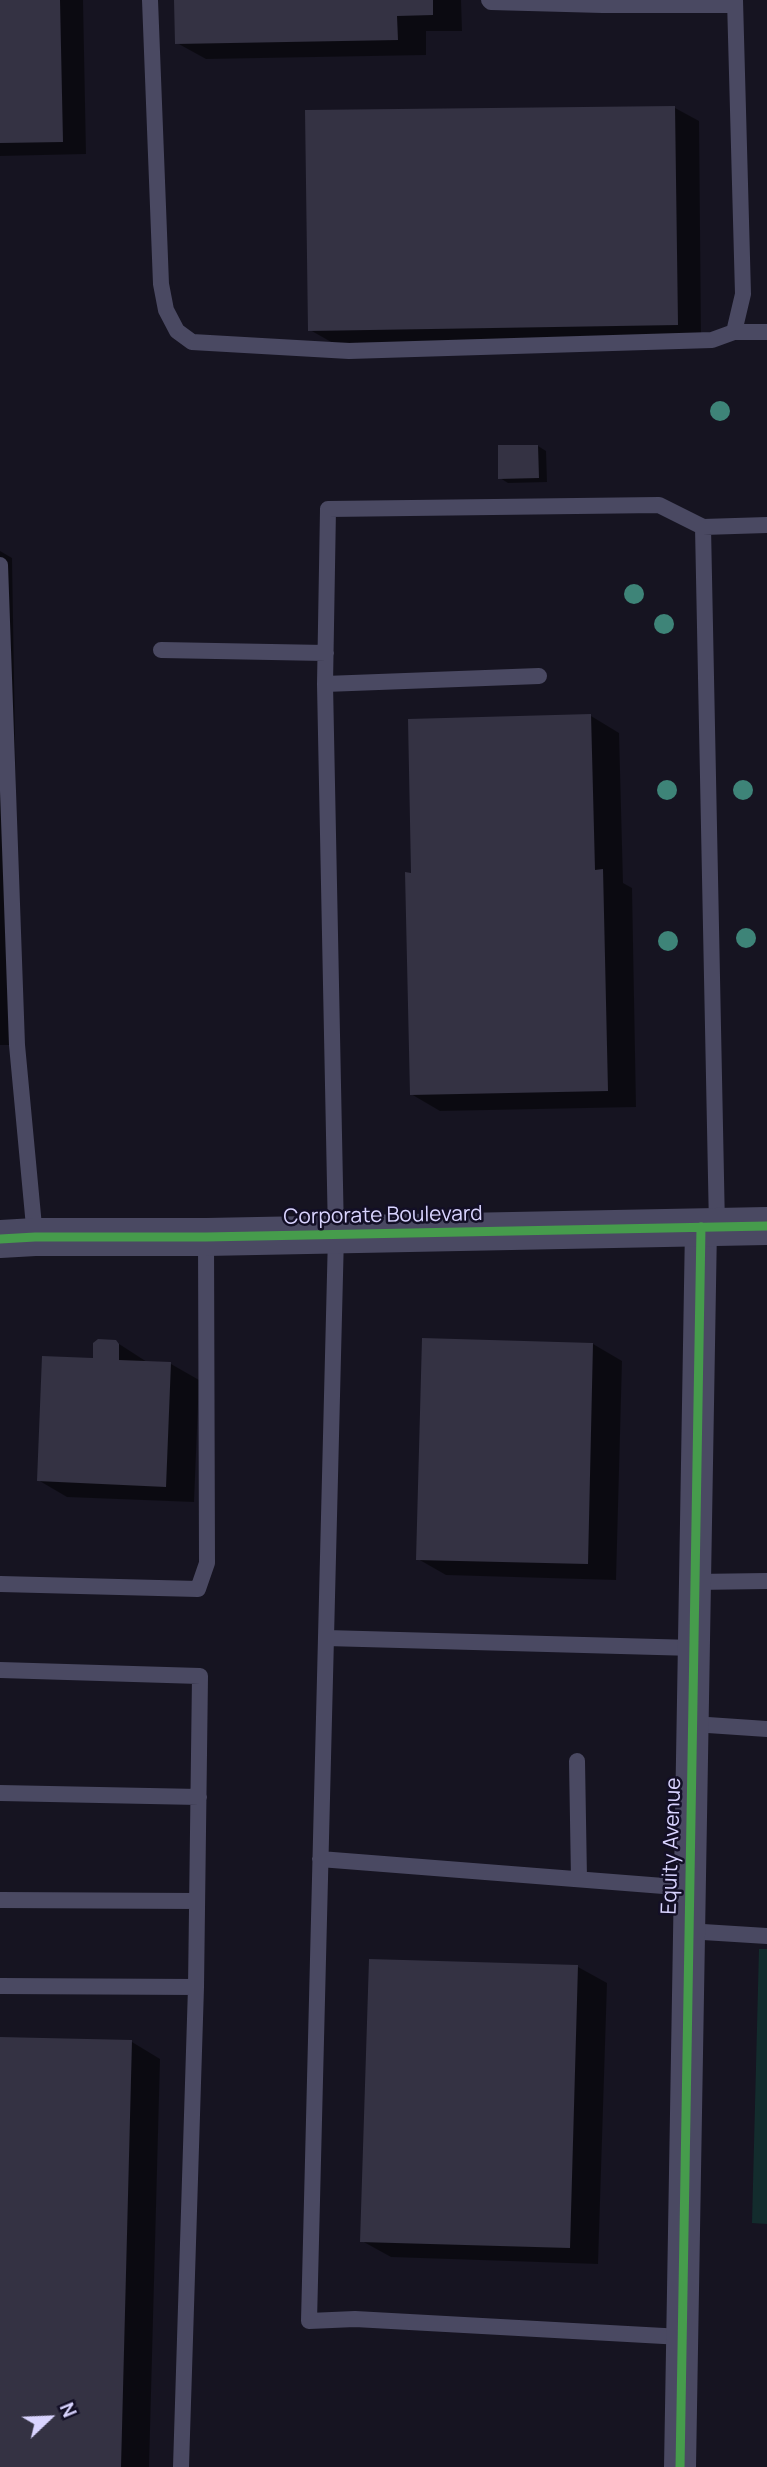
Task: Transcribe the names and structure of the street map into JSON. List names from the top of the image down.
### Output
{
  "streets": {
    "street": ["Corporate Boulevard", "Equity Avenue"]
  },
  "crossings": [
    ["Corporate Boulevard", "Equity Avenue"]
  ],
  "north": "top right"
}
